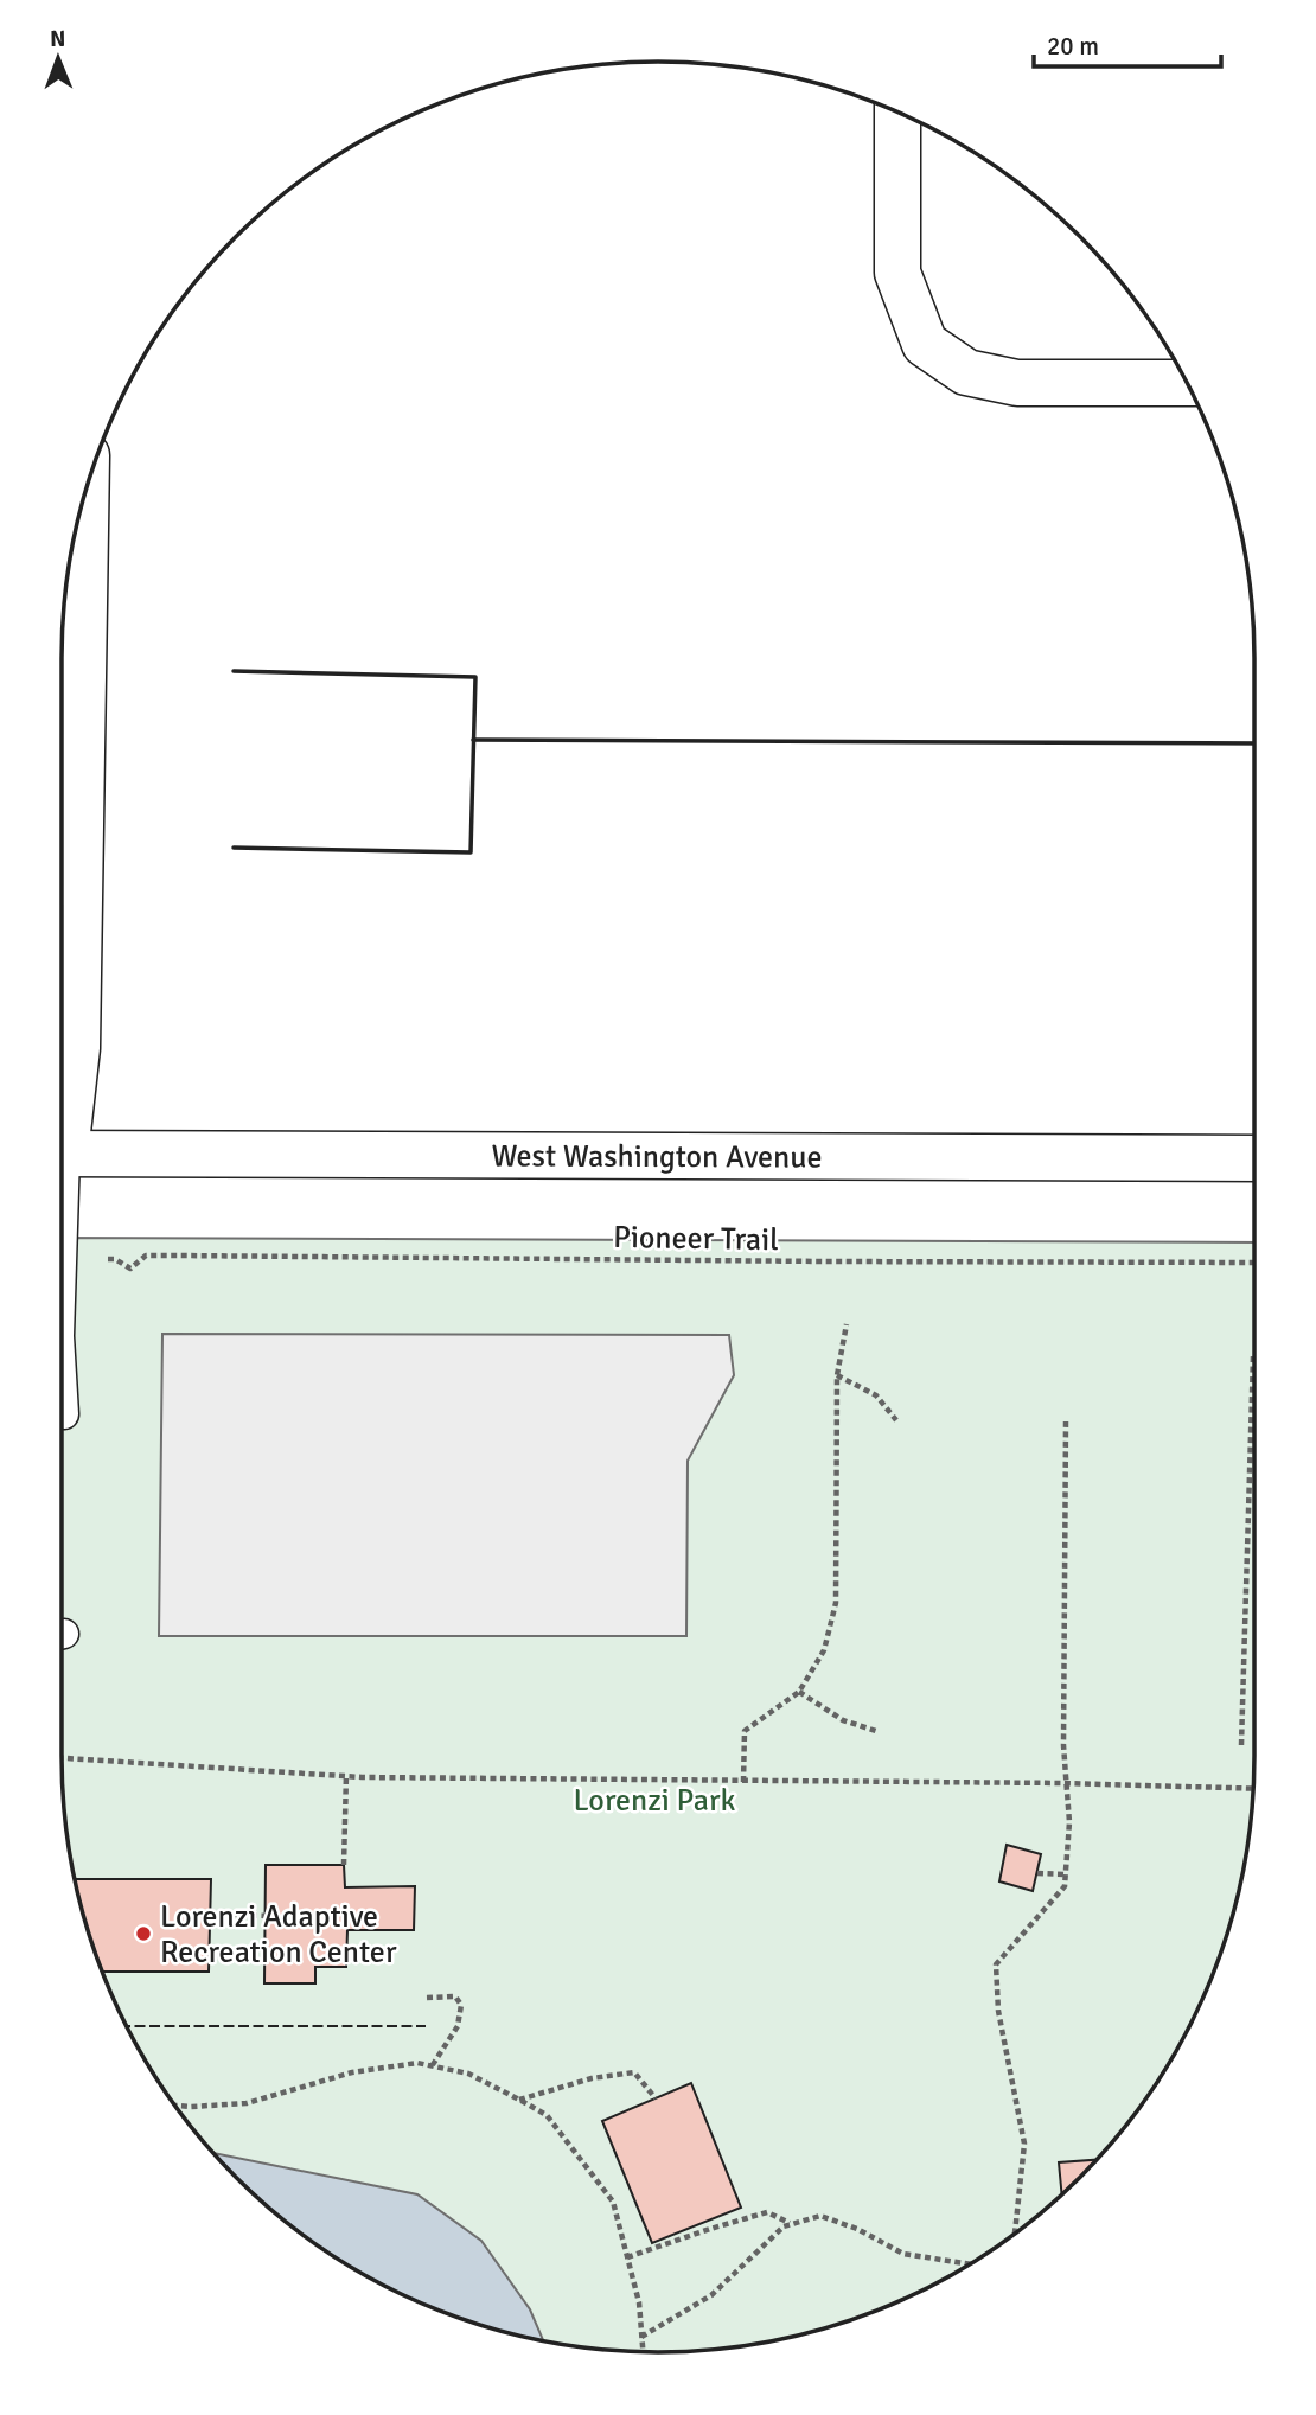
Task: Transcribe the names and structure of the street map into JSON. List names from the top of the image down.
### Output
{
  "streets": {
    "street": ["West Washington Avenue"],
    "path": ["Pioneer Trail"]
  },
  "parks": ["Lorenzi Park"],
  "places": ["Lorenzi Adaptive Recreation Center"],
  "scale_bar": "20 m",
  "north": "top"
}
